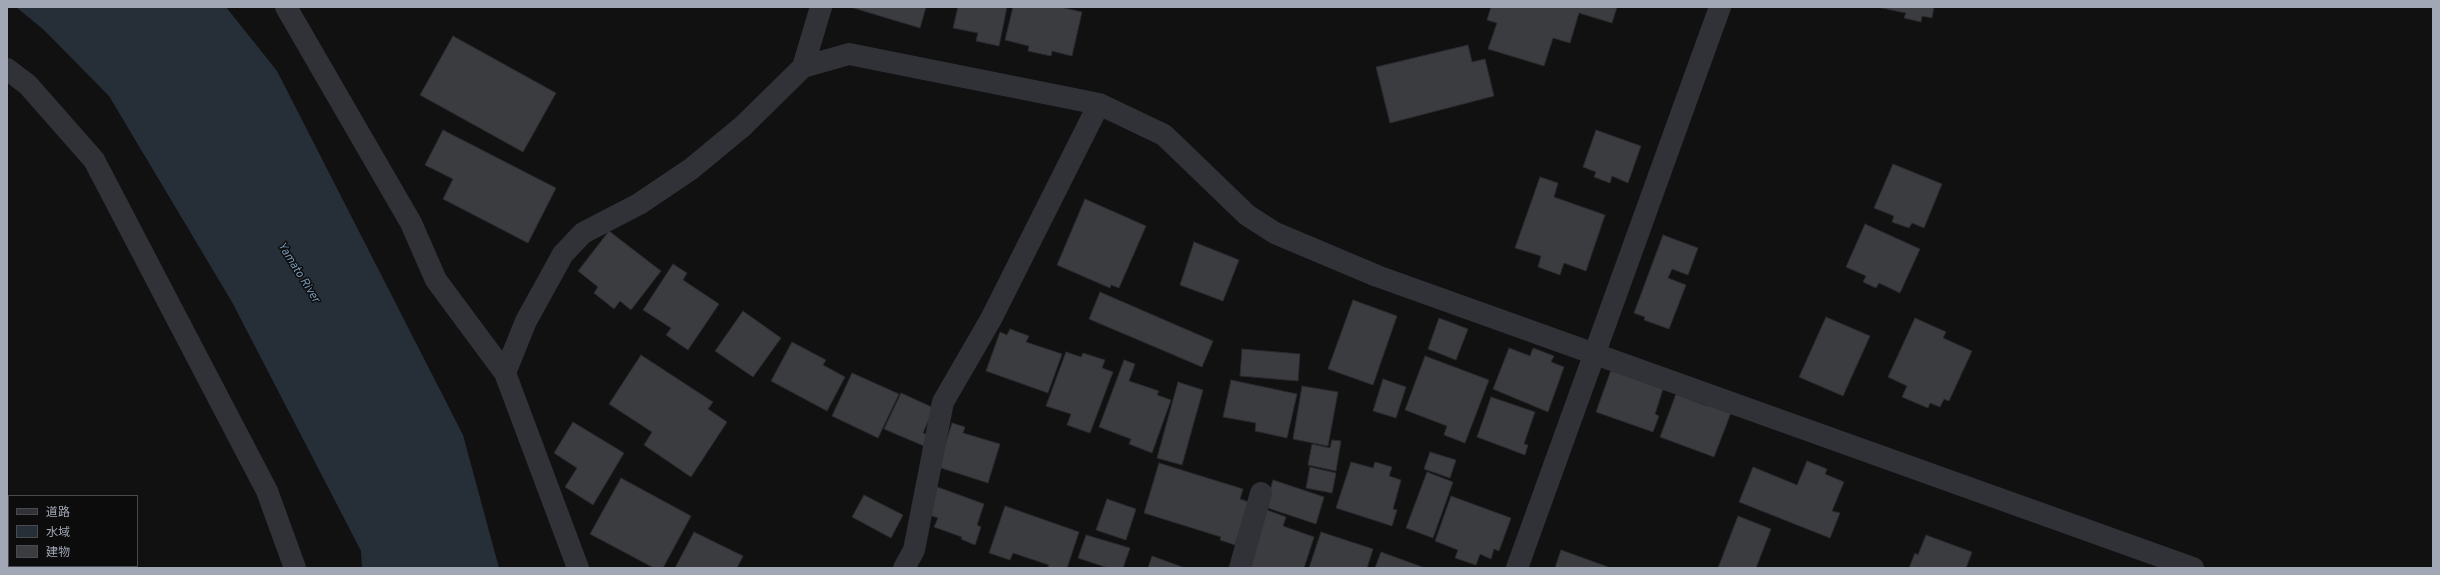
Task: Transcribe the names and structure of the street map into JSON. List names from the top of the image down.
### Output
{
  "water": ["Yamato River"],
  "legend": ["道路", "水域", "建物"]
}
